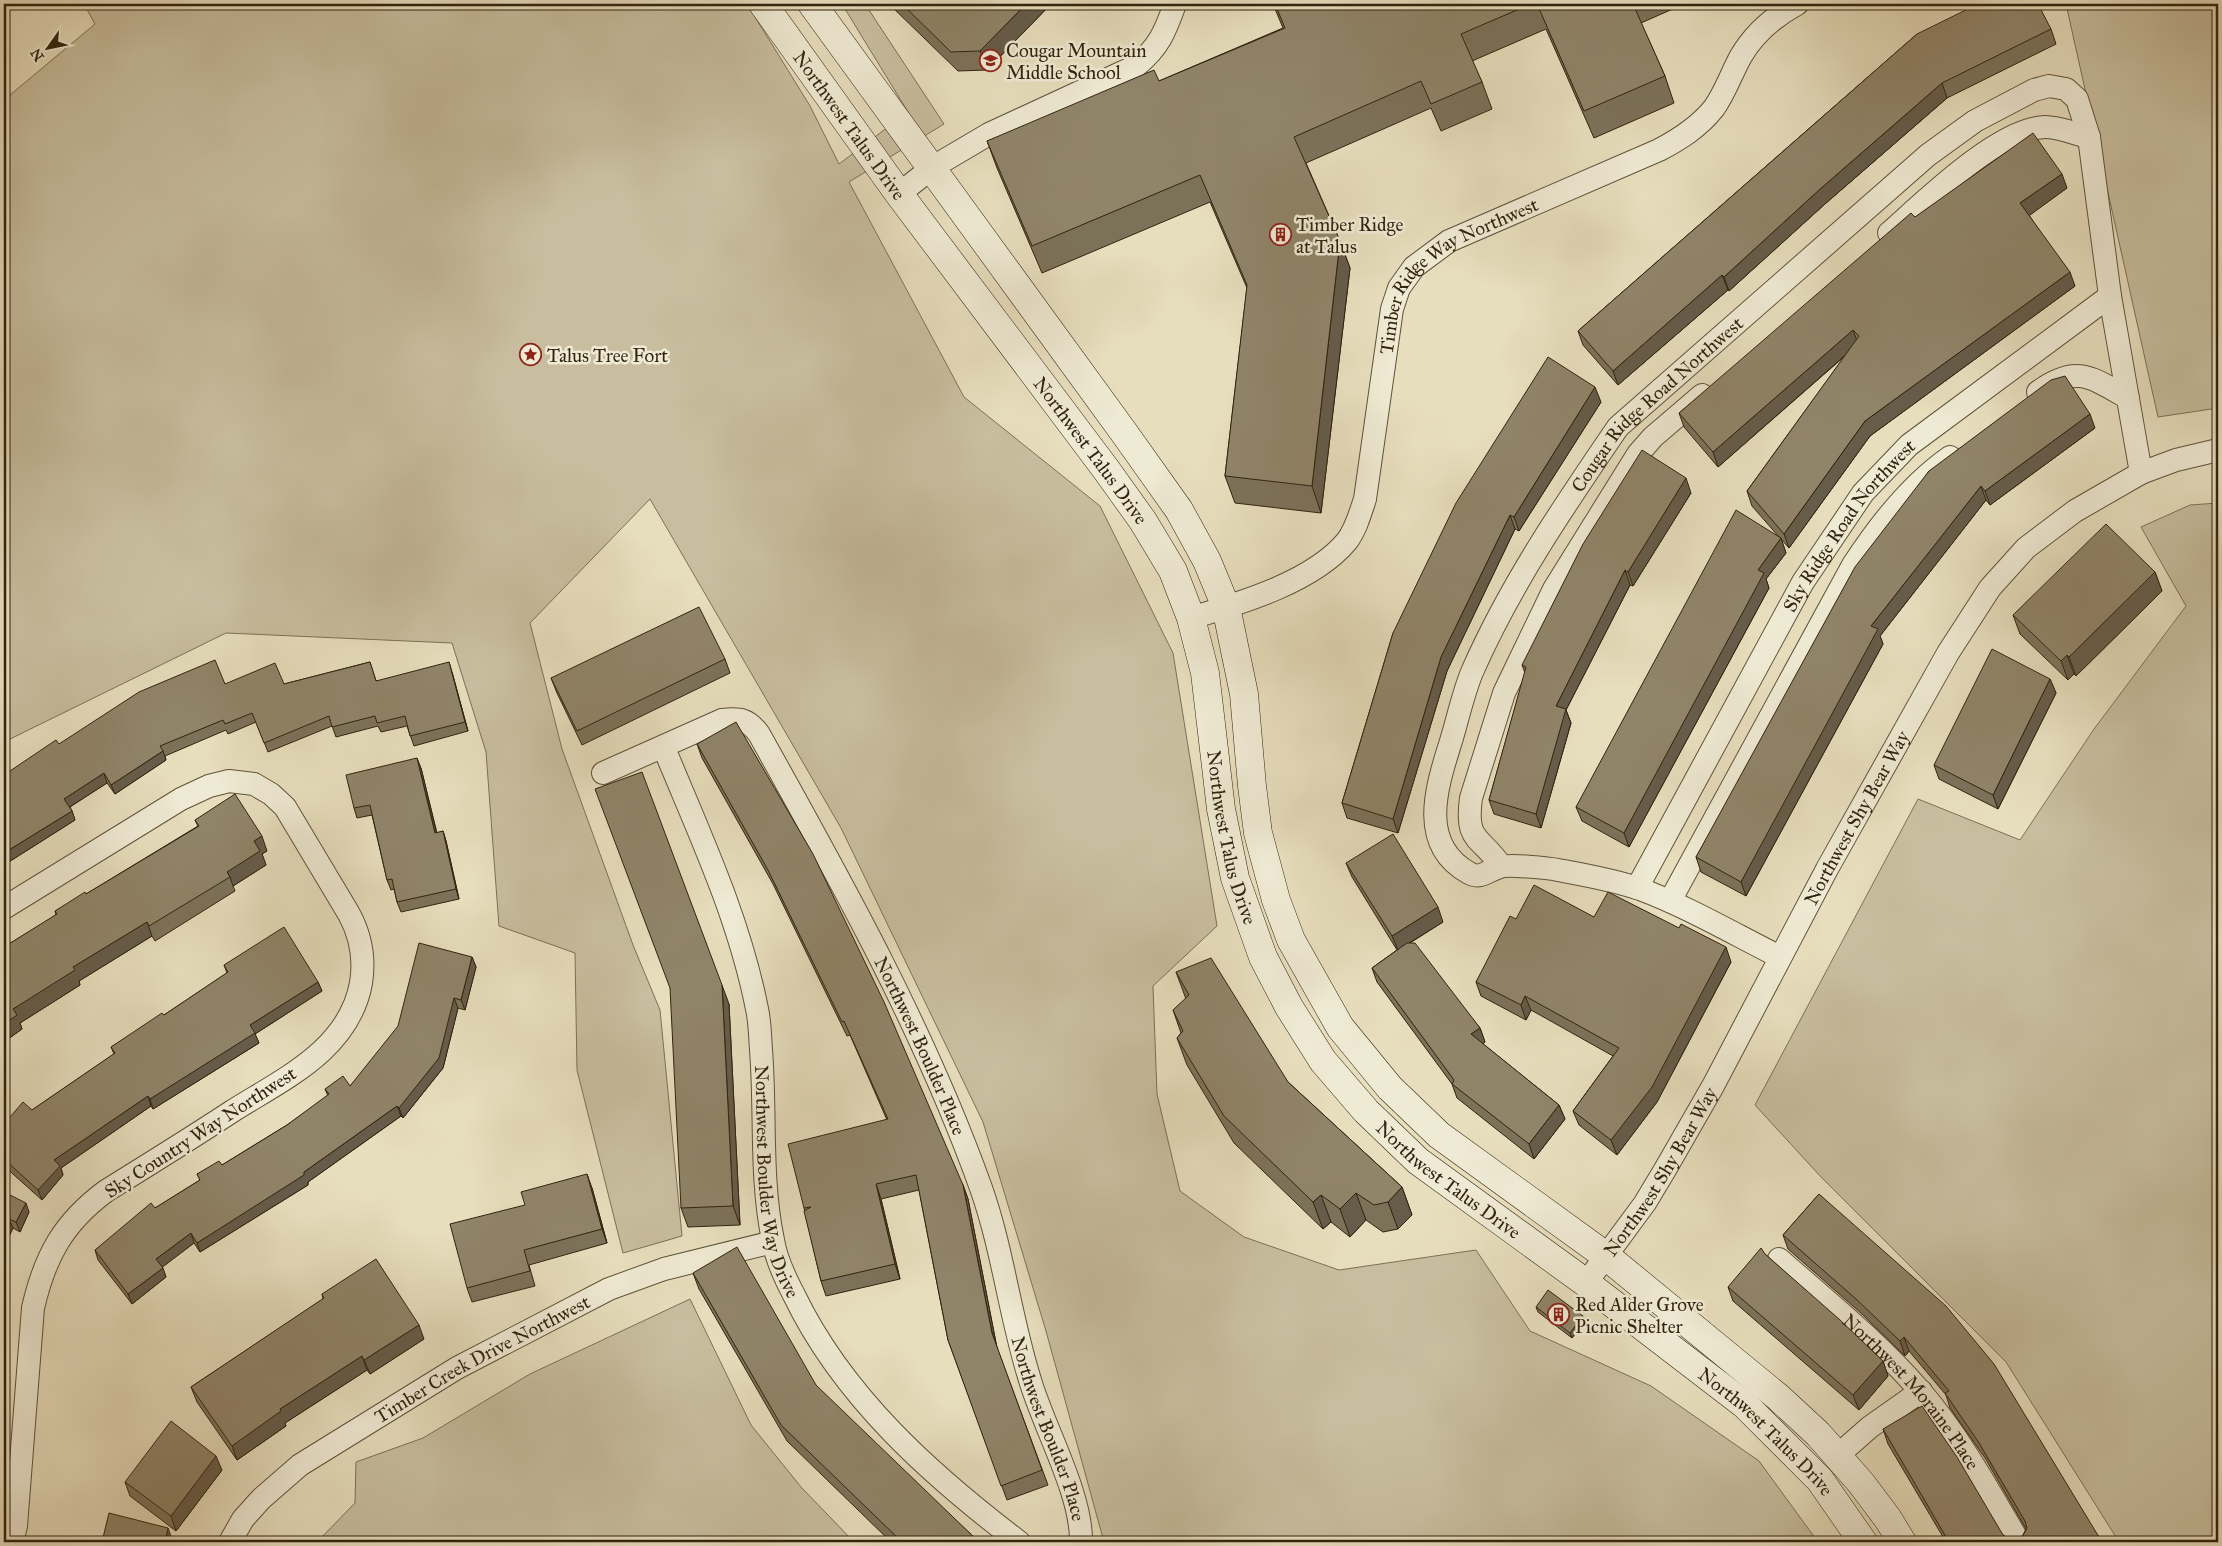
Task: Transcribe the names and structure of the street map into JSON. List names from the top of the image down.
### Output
{
  "streets": {
    "street": [
      "Northwest Talus Drive",
      "Timber Ridge Way Northwest",
      "Cougar Ridge Road Northwest",
      "Sky Ridge Road Northwest",
      "Northwest Shy Bear Way",
      "Northwest Boulder Place",
      "Sky Country Way Northwest",
      "Northwest Boulder Way Drive",
      "Timber Creek Drive Northwest",
      "Northwest Moraine Place"
    ]
  },
  "crossings": [
    ["Northwest Talus Drive", "Timber Ridge Way Northwest"],
    ["Northwest Talus Drive", "Northwest Shy Bear Way"],
    ["Cougar Ridge Road Northwest", "Sky Ridge Road Northwest"],
    ["Northwest Boulder Place", "Northwest Boulder Way Drive"],
    ["Northwest Boulder Way Drive", "Timber Creek Drive Northwest"]
  ],
  "places": {
    "school or university": ["Cougar Mountain Middle School"],
    "building": ["Timber Ridge at Talus", "Red Alder Grove Picnic Shelter"],
    "place": ["Talus Tree Fort"]
  },
  "north": "bottom left"
}
